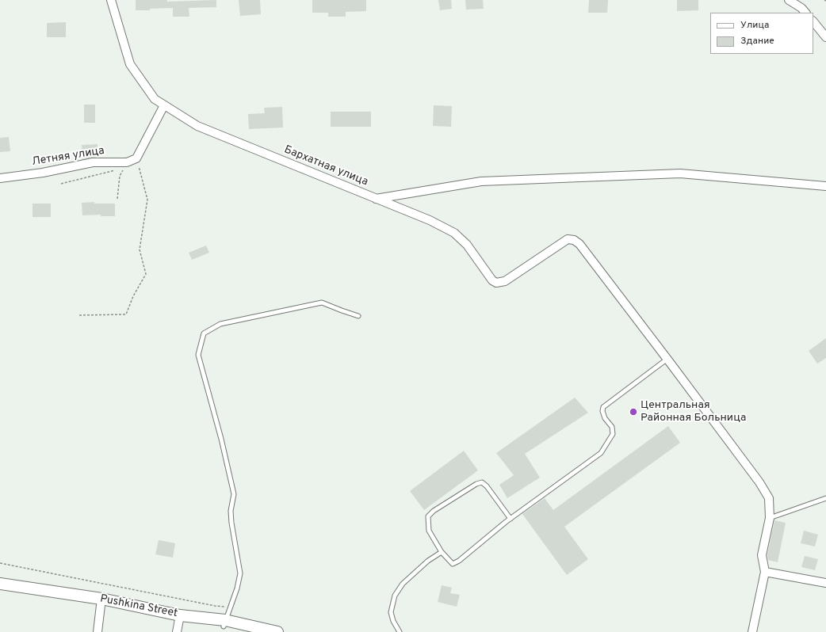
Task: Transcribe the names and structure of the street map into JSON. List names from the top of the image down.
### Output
{
  "streets": {
    "street": ["Летняя улица", "Бархатная улица", "Pushkina Street"]
  },
  "places": ["Центральная Районная Больница"],
  "legend": ["Улица", "Здание"]
}
